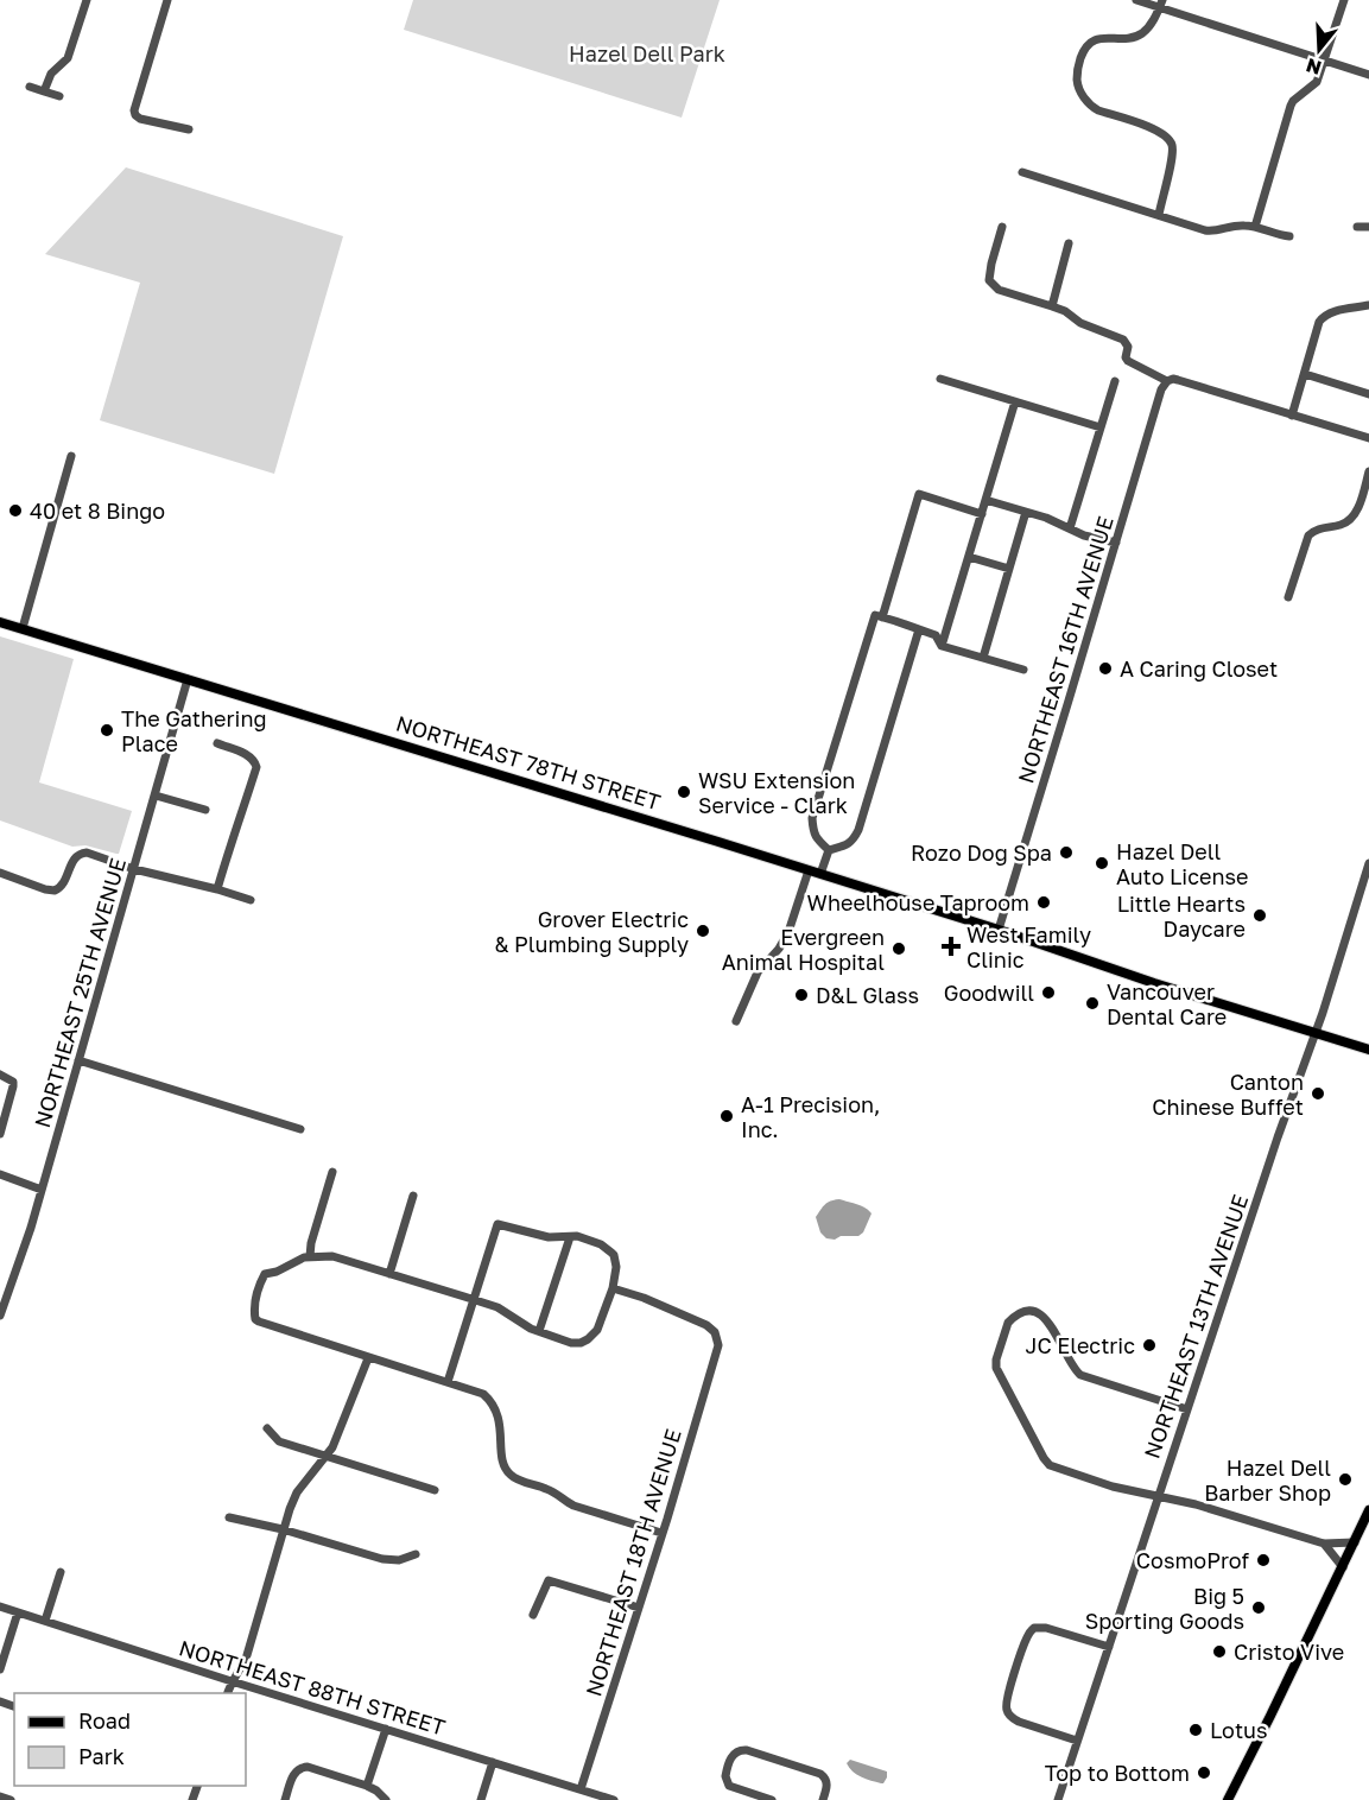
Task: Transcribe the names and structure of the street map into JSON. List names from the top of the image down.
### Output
{
  "streets": {
    "main road": ["NORTHEAST 78TH STREET"],
    "street": [
      "NORTHEAST 16TH AVENUE",
      "NORTHEAST 25TH AVENUE",
      "NORTHEAST 13TH AVENUE",
      "NORTHEAST 18TH AVENUE",
      "NORTHEAST 88TH STREET"
    ]
  },
  "crossings": [
    ["NORTHEAST 16TH AVENUE", "NORTHEAST 78TH STREET"],
    ["NORTHEAST 78TH STREET", "NORTHEAST 25TH AVENUE"],
    ["NORTHEAST 78TH STREET", "NORTHEAST 13TH AVENUE"],
    ["NORTHEAST 18TH AVENUE", "NORTHEAST 88TH STREET"]
  ],
  "parks": ["Hazel Dell Park"],
  "places": {
    "other": [
      "40 et 8 Bingo",
      "A Caring Closet",
      "The Gathering Place",
      "WSU Extension Service - Clark",
      "Rozo Dog Spa",
      "Hazel Dell Auto License",
      "Wheelhouse Taproom",
      "Little Hearts Daycare",
      "Grover Electric & Plumbing Supply",
      "Evergreen Animal Hospital",
      "Goodwill",
      "D&L Glass",
      "Vancouver Dental Care",
      "Canton Chinese Buffet",
      "A-1 Precision, Inc.",
      "JC Electric",
      "Hazel Dell Barber Shop",
      "CosmoProf",
      "Big 5 Sporting Goods",
      "Cristo Vive",
      "Lotus",
      "Top to Bottom"
    ],
    "health": ["West Family Clinic"]
  },
  "legend": ["Road", "Park"],
  "north": "bottom"
}
